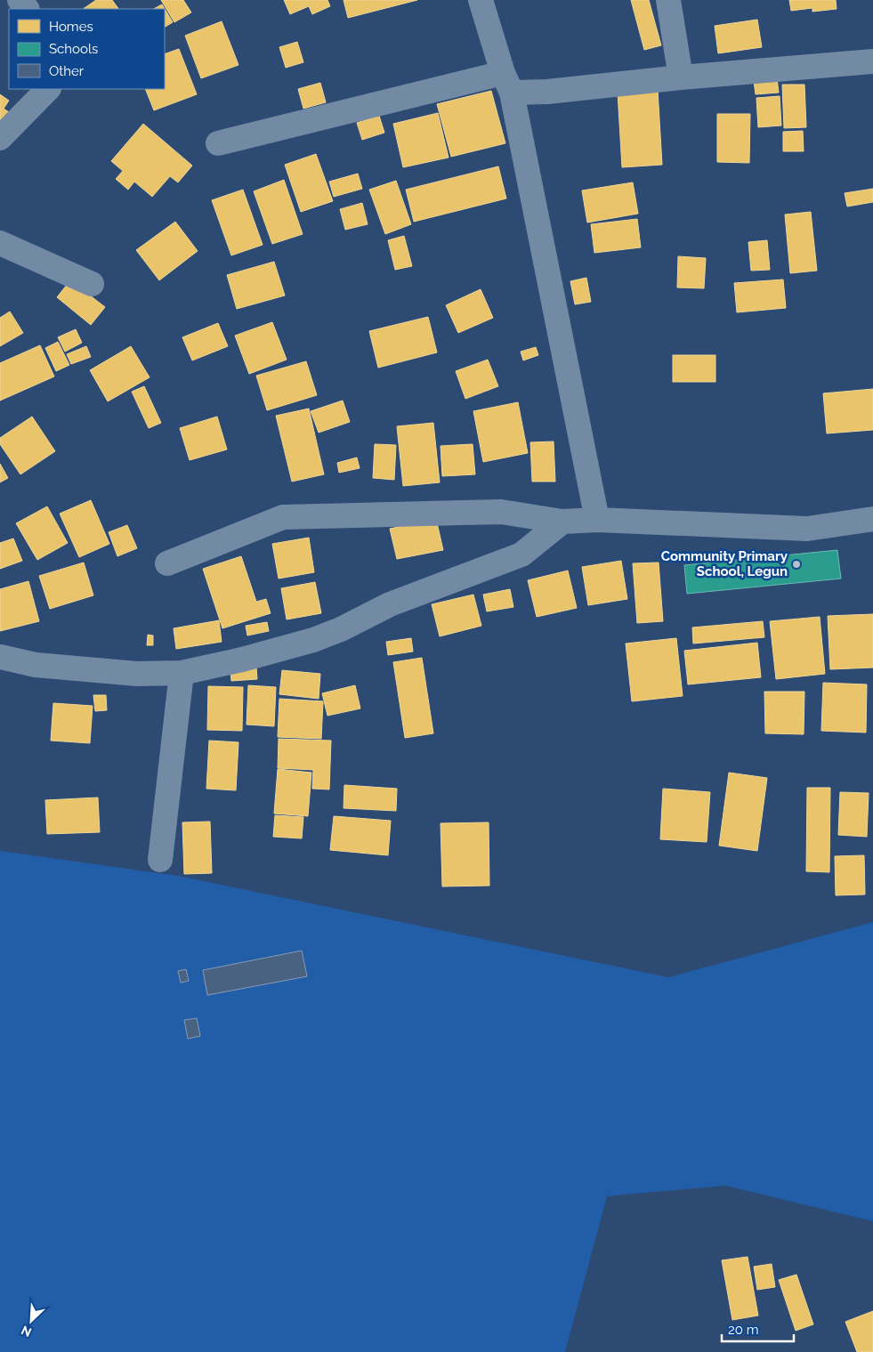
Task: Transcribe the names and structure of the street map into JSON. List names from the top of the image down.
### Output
{
  "places": ["Community Primary School, Legun"],
  "legend": ["Homes", "Schools", "Other"],
  "scale_bar": "20 m",
  "north": "bottom left"
}
